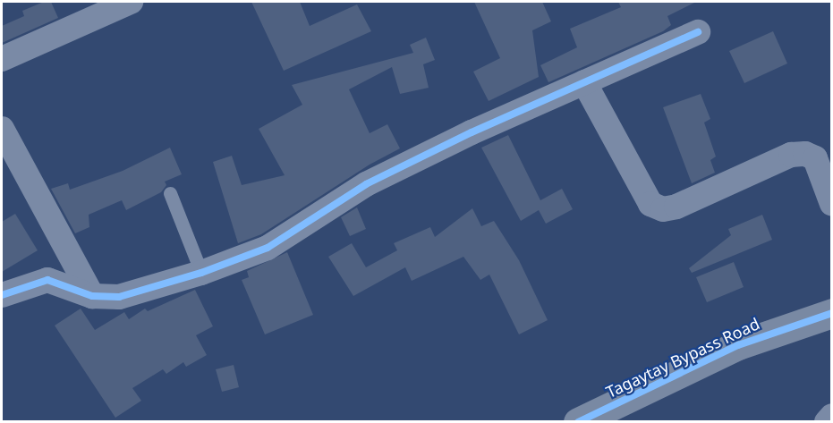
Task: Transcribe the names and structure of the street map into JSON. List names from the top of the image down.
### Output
{
  "streets": {
    "main road": ["Tagaytay Bypass Road"]
  }
}
